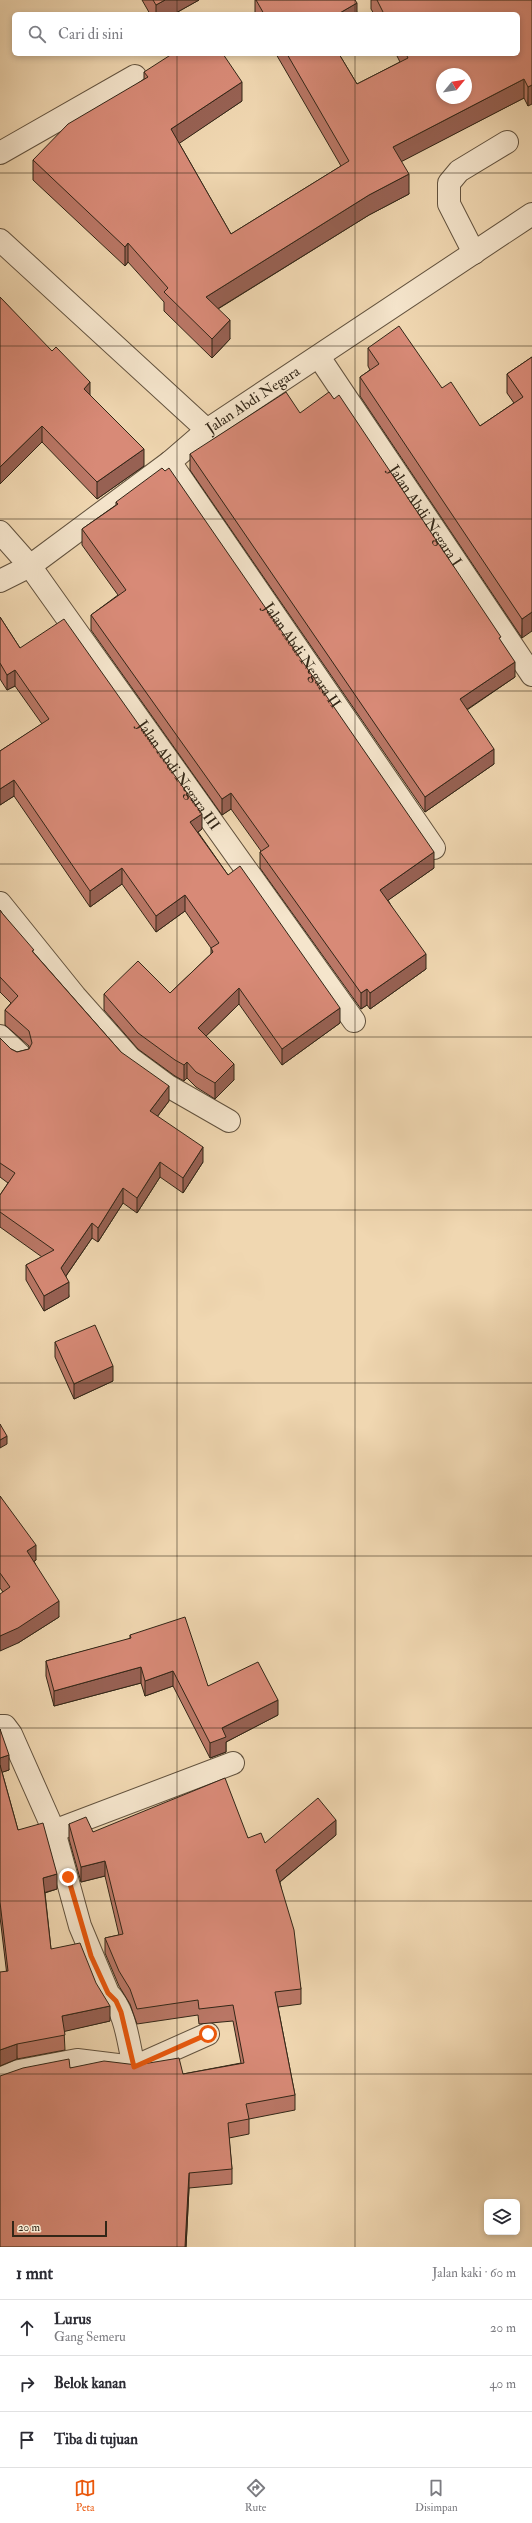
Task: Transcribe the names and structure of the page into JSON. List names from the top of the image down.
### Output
{
  "streets": {
    "street": [
      "Jalan Abdi Negara",
      "Jalan Abdi Negara I",
      "Jalan Abdi Negara II",
      "Jalan Abdi Negara III"
    ]
  },
  "crossings": [
    ["Jalan Abdi Negara", "Jalan Abdi Negara I"]
  ],
  "scale_bar": "20 m",
  "north": "top right",
  "page": {
    "search": "Cari di sini",
    "scale": "20 m",
    "heading": ["1 mnt", "Jalan kaki · 60 m"],
    "list": [
      ["Lurus", "Gang Semeru", "20 m"],
      ["Belok kanan", "40 m"],
      "Tiba di tujuan"
    ],
    "nav": ["Peta", "Rute", "Disimpan"]
  }
}
